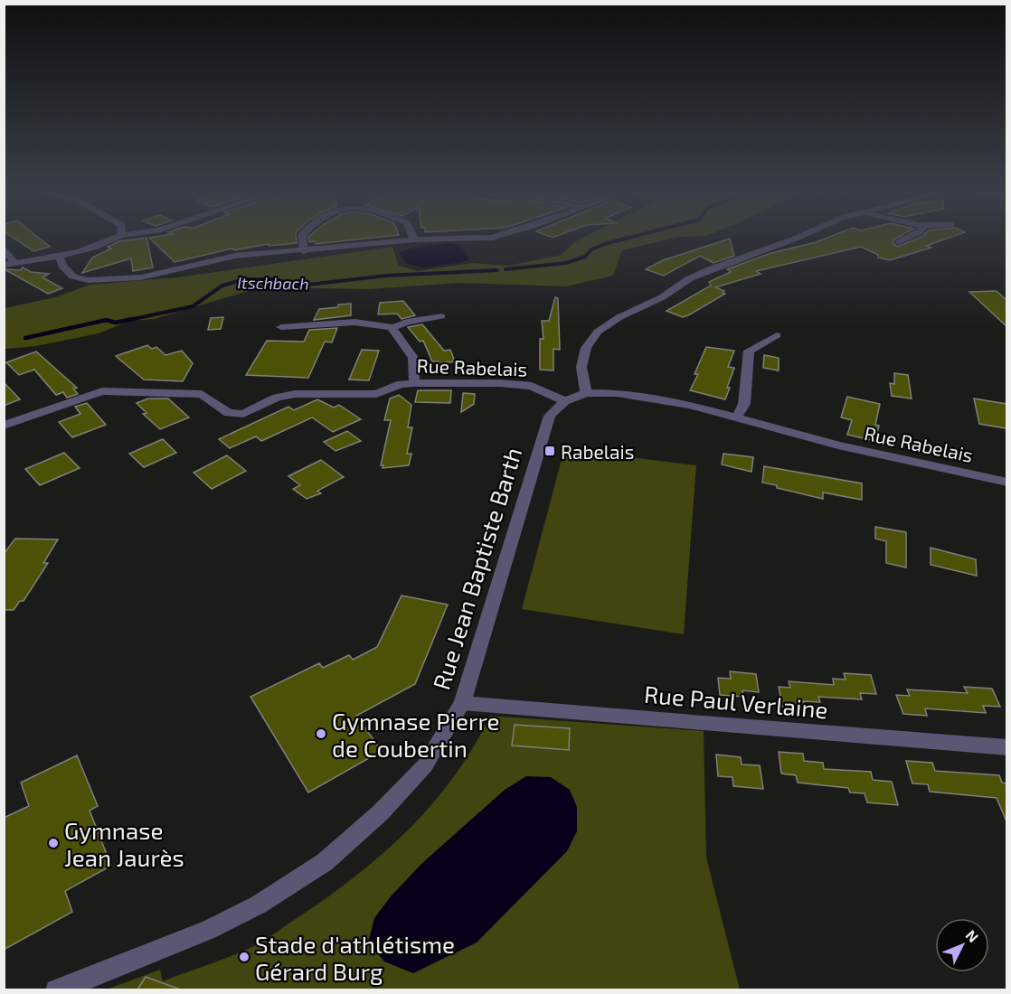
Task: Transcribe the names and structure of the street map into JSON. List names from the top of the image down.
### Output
{
  "streets": {
    "street": ["Rue Rabelais", "Rue Jean Baptiste Barth", "Rue Paul Verlaine"]
  },
  "crossings": [
    ["Rue Rabelais", "Rue Jean Baptiste Barth"],
    ["Rue Jean Baptiste Barth", "Rue Paul Verlaine"]
  ],
  "water": ["Itschbach"],
  "places": {
    "transit": ["Rabelais"],
    "other": ["Gymnase Pierre de Coubertin", "Gymnase Jean Jaurès", "Stade d'athlétisme Gérard Burg"]
  },
  "north": "top right"
}
